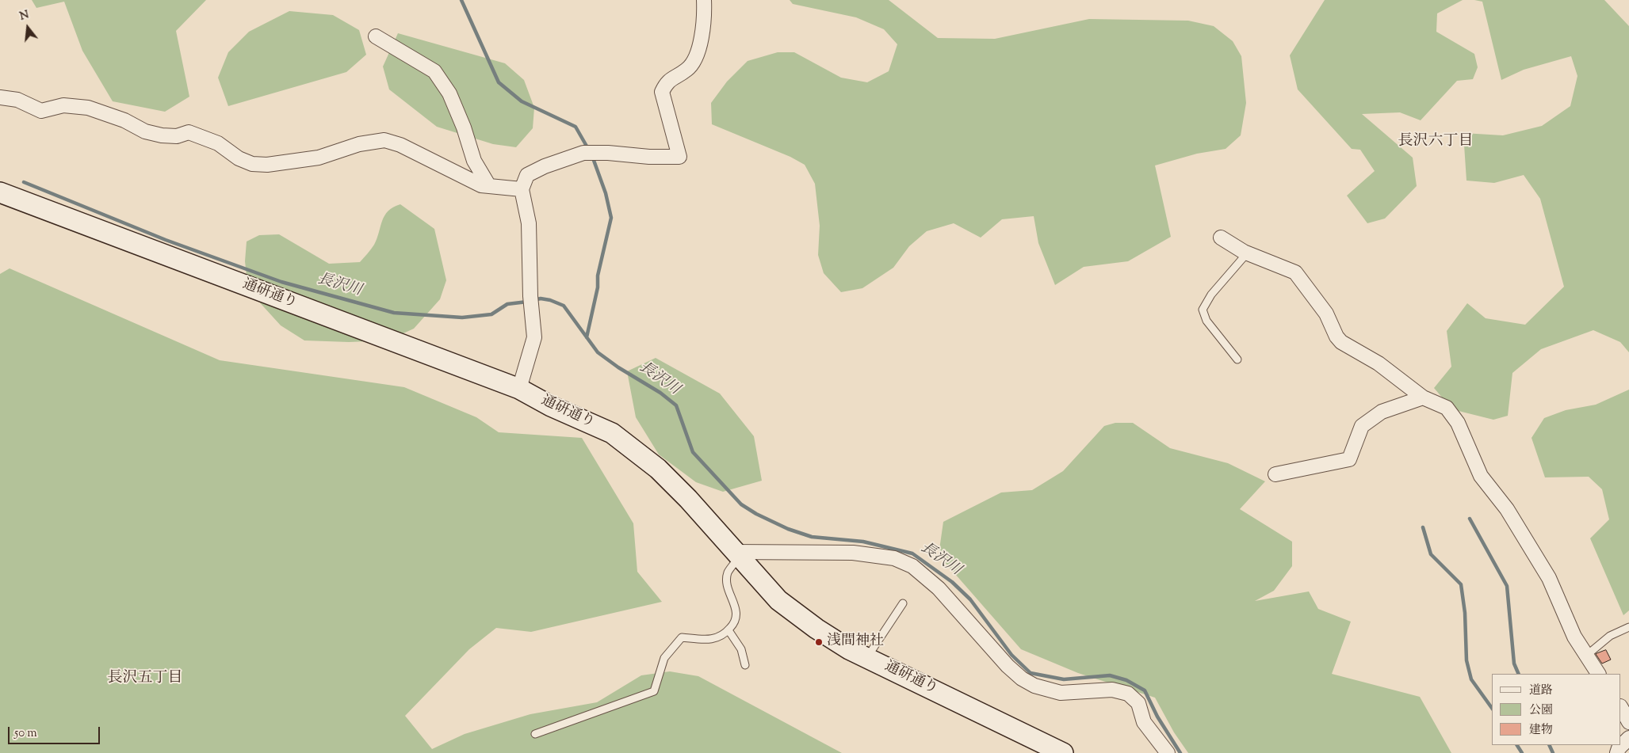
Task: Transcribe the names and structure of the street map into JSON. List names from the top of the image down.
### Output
{
  "streets": {
    "street": ["通研通り"]
  },
  "districts": ["長沢六丁目", "長沢五丁目"],
  "water": ["長沢川"],
  "places": ["浅間神社"],
  "legend": ["道路", "公園", "建物"],
  "scale_bar": "50 m",
  "north": "top"
}
